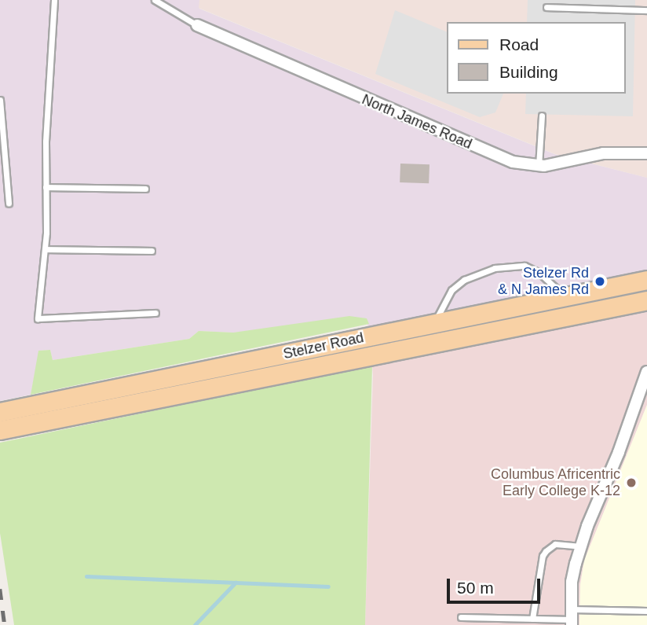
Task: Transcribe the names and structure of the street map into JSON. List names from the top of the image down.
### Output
{
  "streets": {
    "main road": ["Stelzer Road"],
    "street": ["North James Road"]
  },
  "places": ["Stelzer Rd & N James Rd", "Columbus Africentric Early College K-12"],
  "legend": ["Road", "Building"],
  "scale_bar": "50 m"
}
